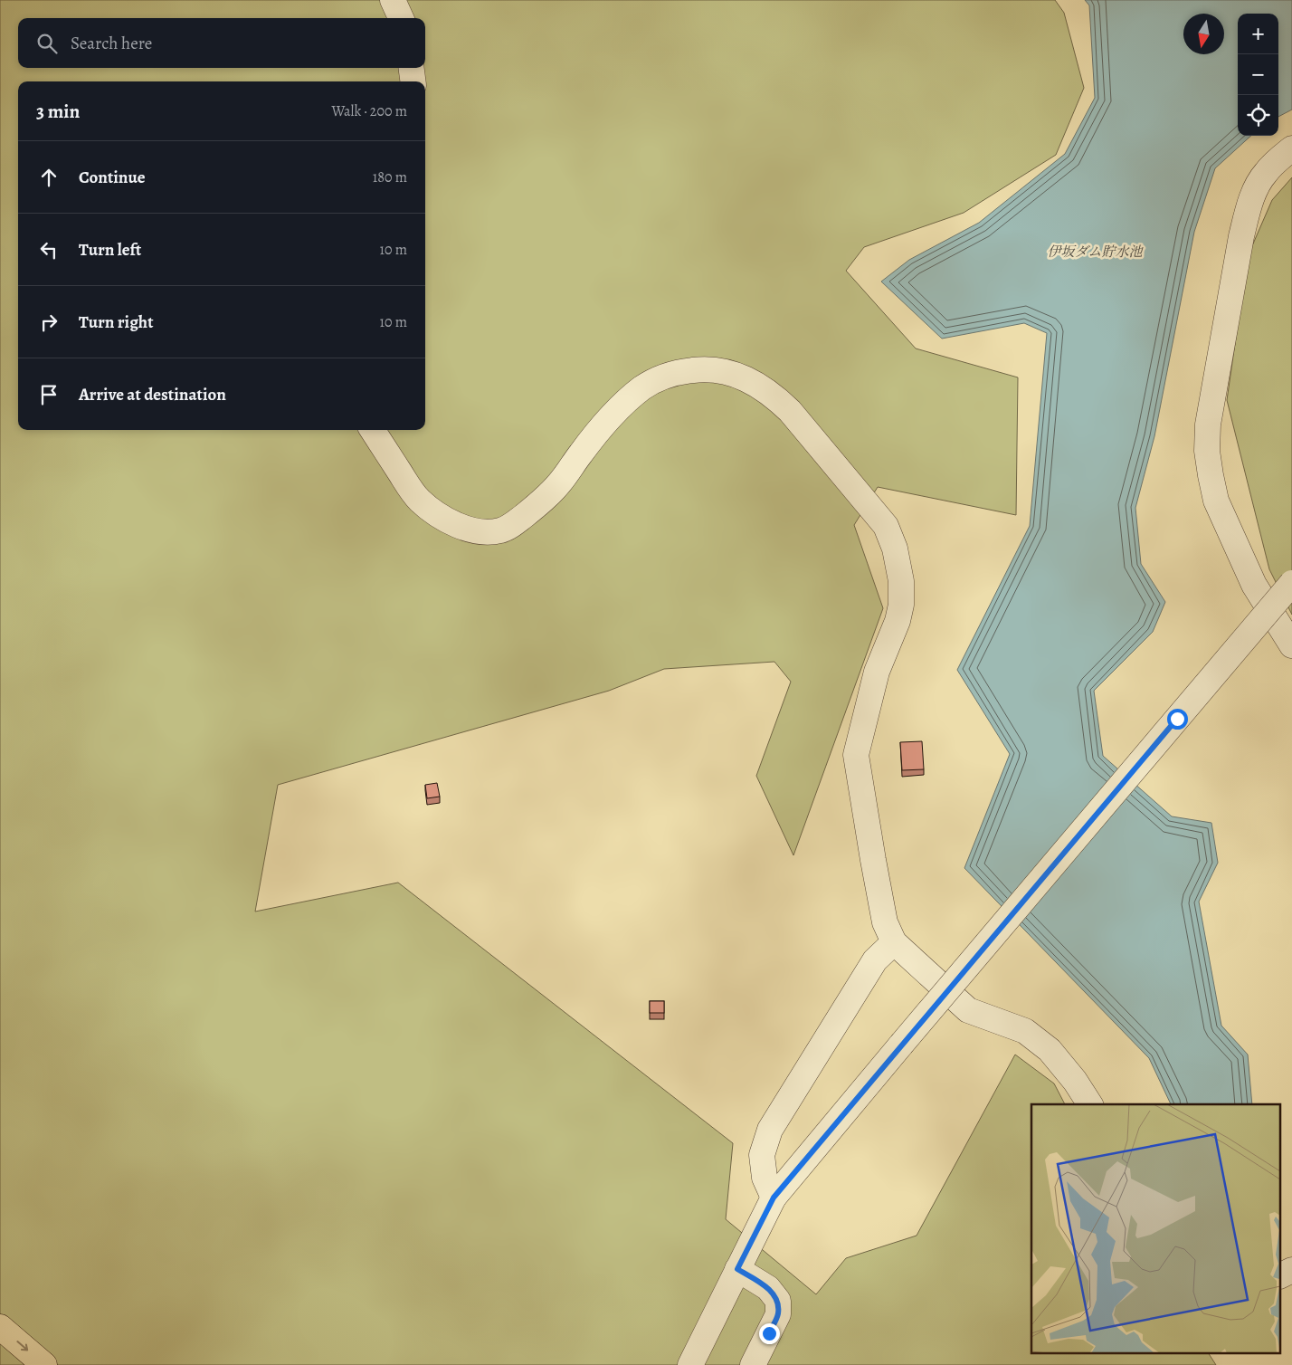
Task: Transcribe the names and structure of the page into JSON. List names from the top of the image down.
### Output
{
  "water": ["伊坂ダム貯水池"],
  "north": "bottom",
  "page": {
    "map_buttons": ["+", "−"],
    "search": "Search here",
    "heading": ["3 min", "Walk · 200 m"],
    "list": [
      ["Continue", "180 m"],
      ["Turn left", "10 m"],
      ["Turn right", "10 m"],
      "Arrive at destination"
    ]
  }
}
